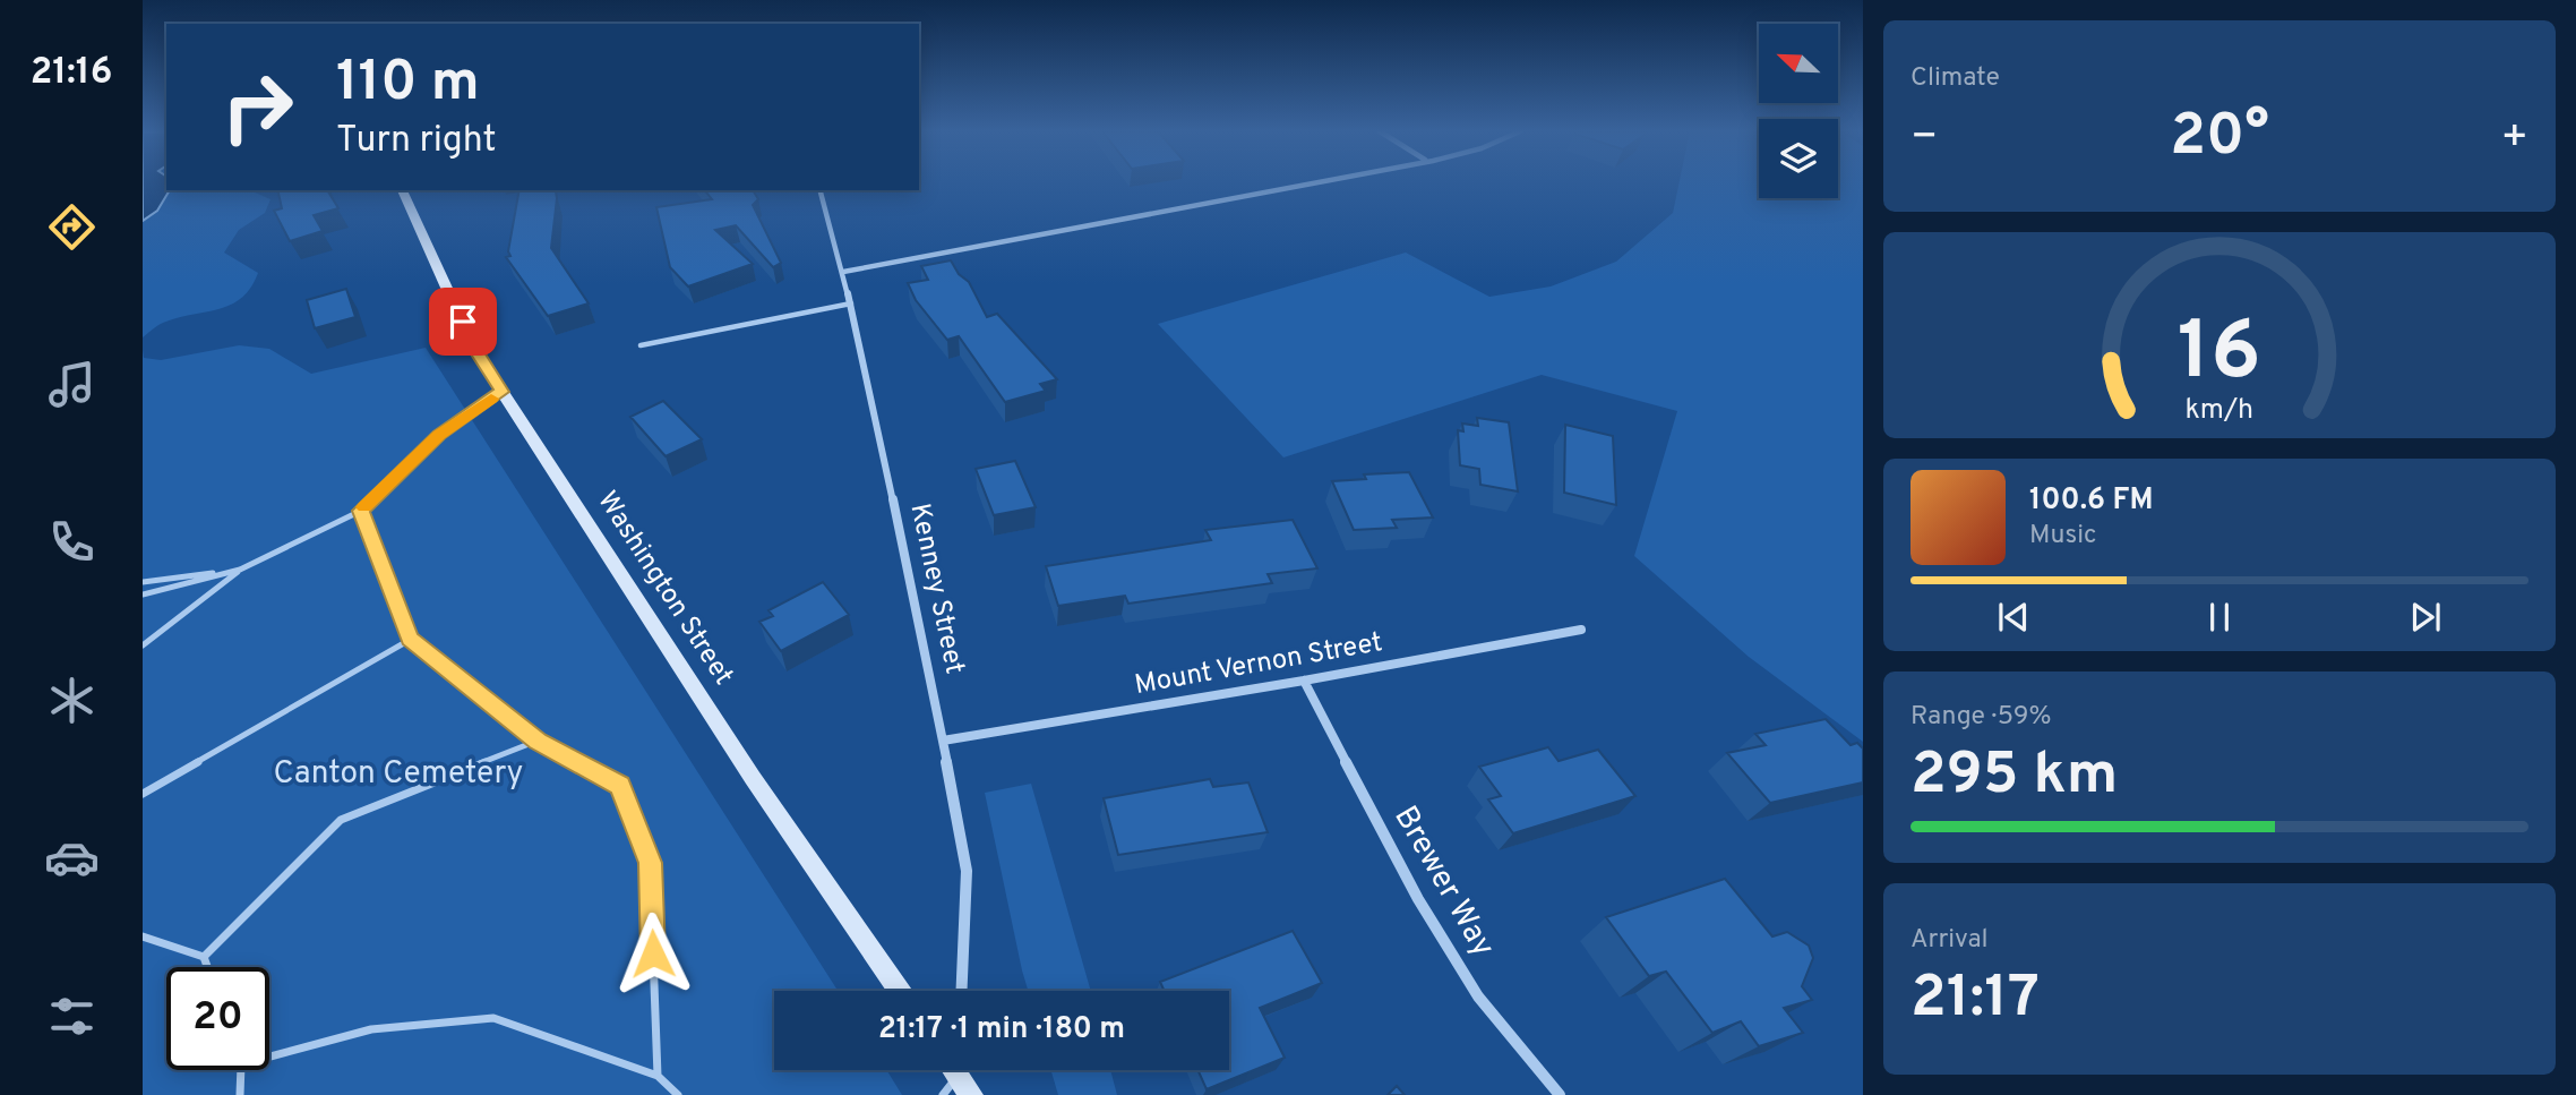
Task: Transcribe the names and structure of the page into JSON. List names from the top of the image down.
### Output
{
  "streets": {
    "main road": ["Washington Street"],
    "street": ["Kenney Street", "Mount Vernon Street", "Brewer Way"]
  },
  "crossings": [
    ["Kenney Street", "Mount Vernon Street"],
    ["Mount Vernon Street", "Brewer Way"]
  ],
  "parks": ["Canton Cemetery"],
  "north": "top left",
  "page": {
    "tabs": "21:16",
    "tile": [
      "Climate",
      ["Range · 59%", "295 km"],
      ["Arrival", "21:17"]
    ],
    "turn": ["110 m", "Turn right"],
    "heat": ["−", "20°", "+"],
    "song": ["100.6 FM", "Music"],
    "limit": "20",
    "trip": "21:17 · 1 min · 180 m",
    "gauge": ["16", "km/h"]
  }
}
